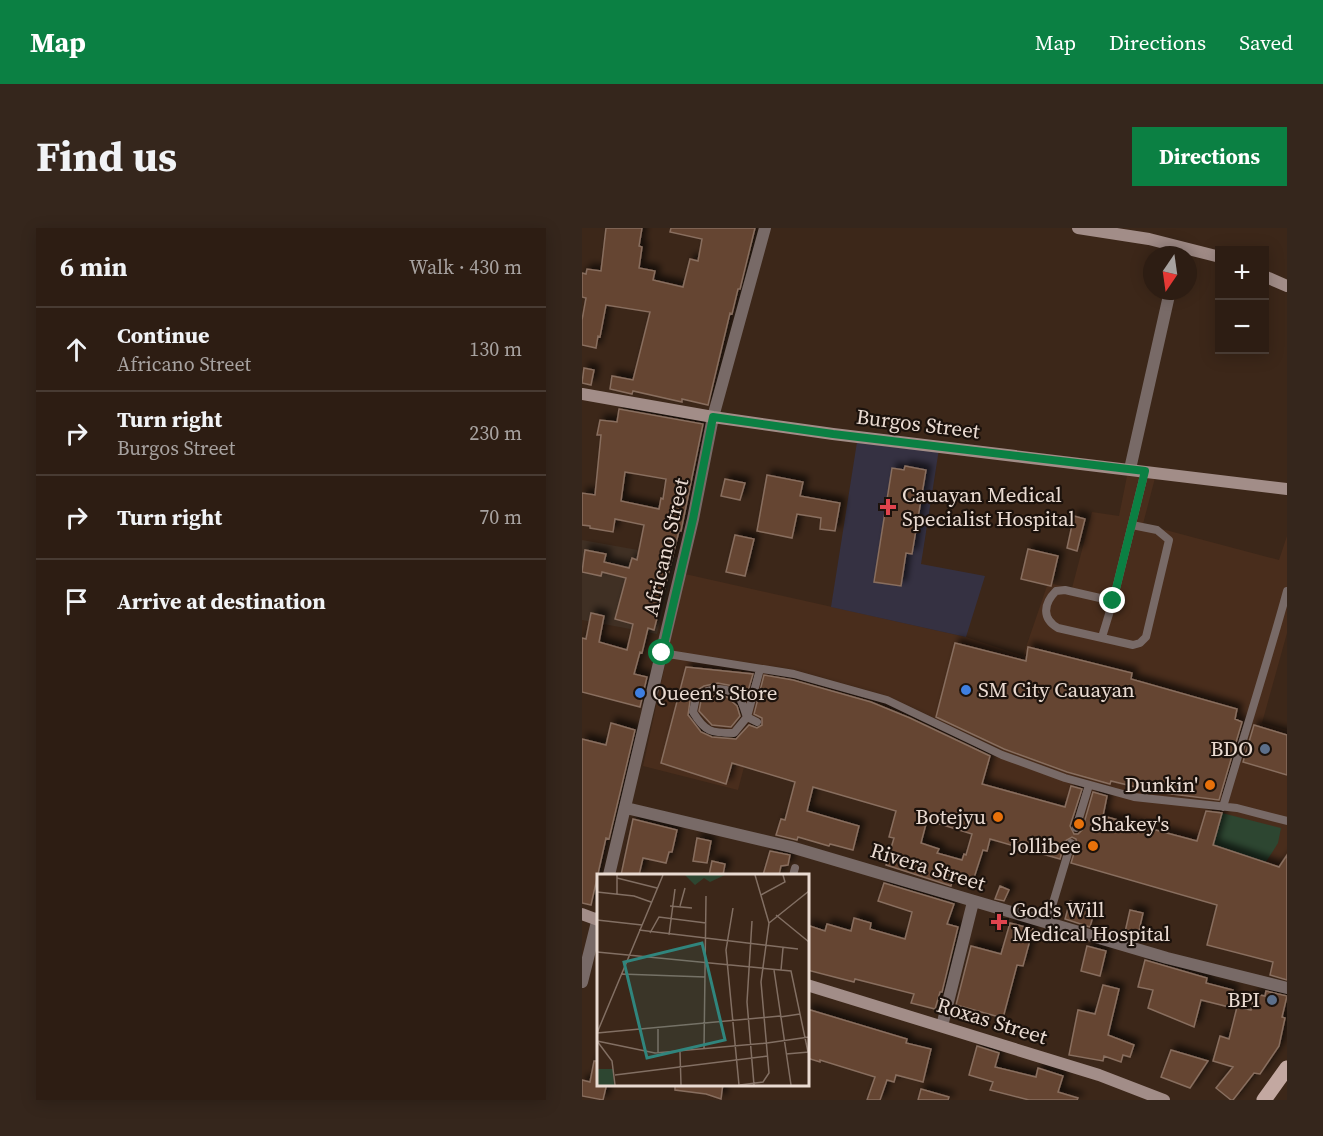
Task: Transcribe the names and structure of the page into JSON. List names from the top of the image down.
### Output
{
  "streets": {
    "street": [
      "Burgos Street",
      "Africano Street",
      "Rivera Street",
      "Roxas Street"
    ]
  },
  "crossings": [
    ["Burgos Street", "Africano Street"],
    ["Africano Street", "Rivera Street"]
  ],
  "places": {
    "health": ["Cauayan Medical Specialist Hospital", "God's Will Medical Hospital"],
    "other": [
      "SM City Cauayan",
      "Queen's Store",
      "BDO",
      "Dunkin'",
      "Botejyu",
      "Shakey's",
      "Jollibee",
      "BPI"
    ]
  },
  "north": "bottom",
  "page": {
    "header": "Map",
    "nav": ["Map", "Directions", "Saved"],
    "title": "Find us",
    "buttons": "Directions",
    "heading": ["6 min", "Walk · 430 m"],
    "map_buttons": ["+", "−"],
    "list": [
      ["Continue", "Africano Street", "130 m"],
      ["Turn right", "Burgos Street", "230 m"],
      ["Turn right", "70 m"],
      "Arrive at destination"
    ]
  }
}
